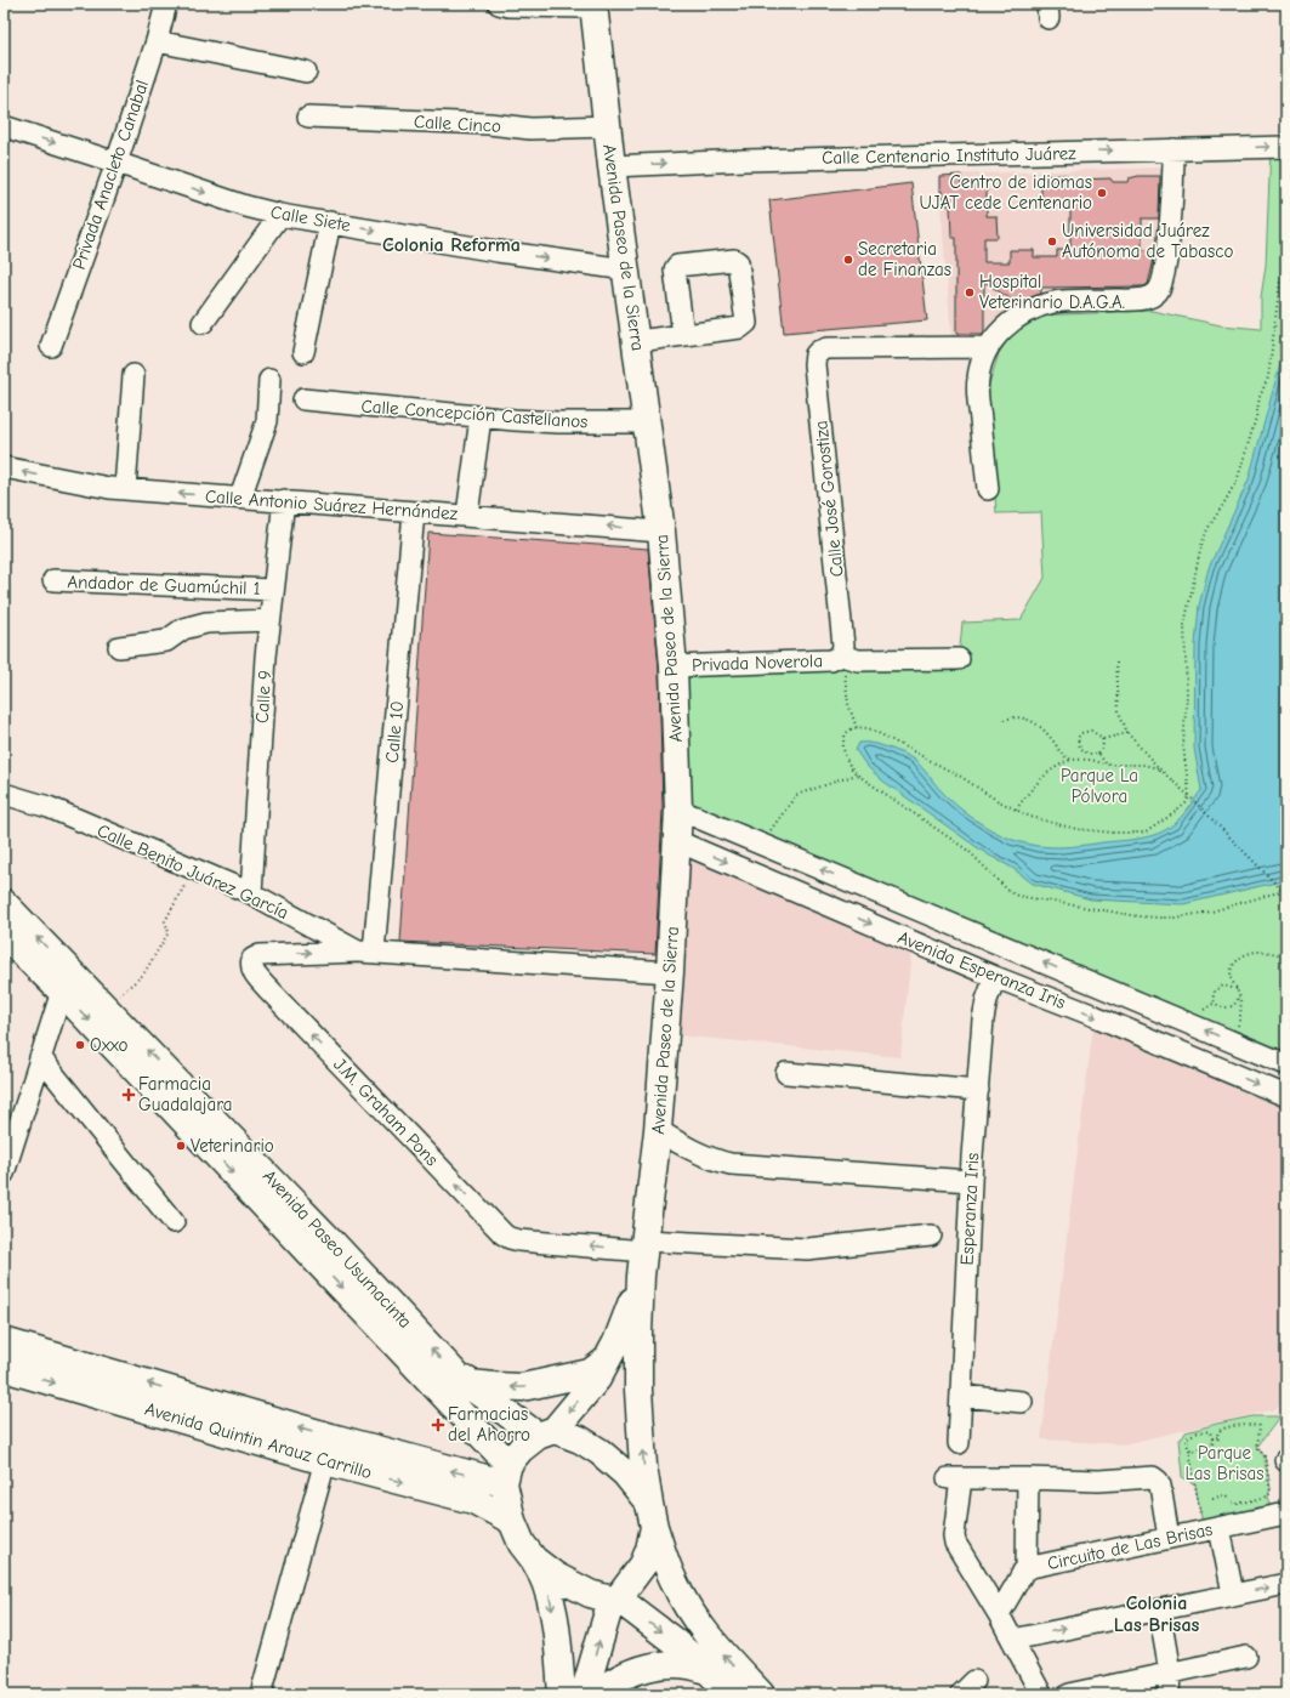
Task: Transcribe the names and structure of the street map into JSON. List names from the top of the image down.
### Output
{
  "streets": {
    "main road": ["Avenida Paseo de la Sierra", "Avenida Paseo Usumacinta", "Avenida Quintin Arauz Carrillo"],
    "street": [
      "Calle Cinco",
      "Calle Centenario Instituto Juárez",
      "Privada Anacleto Canabal",
      "Calle Siete",
      "Calle Concepción Castellanos",
      "Calle José Gorostiza",
      "Calle Antonio Suárez Hernández",
      "Andador de Guamúchil 1",
      "Privada Noverola",
      "Calle 9",
      "Calle 10",
      "Calle Benito Juárez García",
      "Avenida Esperanza Iris",
      "J.M. Graham Pons",
      "Esperanza Iris",
      "Circuito de Las Brisas"
    ]
  },
  "crossings": [
    ["Calle Cinco", "Avenida Paseo de la Sierra"],
    ["Calle Centenario Instituto Juárez", "Avenida Paseo de la Sierra"],
    ["Privada Anacleto Canabal", "Calle Siete"],
    ["Calle Siete", "Avenida Paseo de la Sierra"],
    ["Avenida Paseo de la Sierra", "Calle Concepción Castellanos"],
    ["Avenida Paseo de la Sierra", "Calle Antonio Suárez Hernández"],
    ["Avenida Paseo de la Sierra", "Privada Noverola"],
    ["Avenida Paseo de la Sierra", "Calle Benito Juárez García"],
    ["Avenida Paseo de la Sierra", "Avenida Esperanza Iris"],
    ["Avenida Paseo de la Sierra", "J.M. Graham Pons"],
    ["Avenida Paseo de la Sierra", "Avenida Paseo Usumacinta"],
    ["Avenida Paseo de la Sierra", "Avenida Quintin Arauz Carrillo"],
    ["Calle José Gorostiza", "Privada Noverola"],
    ["Calle Antonio Suárez Hernández", "Calle 9"],
    ["Calle Antonio Suárez Hernández", "Calle 10"],
    ["Andador de Guamúchil 1", "Calle 9"],
    ["Calle 9", "Calle Benito Juárez García"],
    ["Calle 10", "Calle Benito Juárez García"],
    ["Calle 10", "J.M. Graham Pons"],
    ["Calle Benito Juárez García", "J.M. Graham Pons"],
    ["Avenida Esperanza Iris", "Esperanza Iris"],
    ["Avenida Paseo Usumacinta", "Avenida Quintin Arauz Carrillo"]
  ],
  "one_way": ["Calle Centenario Instituto Juárez", "Calle Siete", "Calle Antonio Suárez Hernández"],
  "districts": ["Colonia Reforma", "Colonia Las Brisas"],
  "parks": ["Parque La Pólvora", "Parque Las Brisas"],
  "places": {
    "other": [
      "Centro de idiomas UJAT cede Centenario",
      "Universidad Juárez Autónoma de Tabasco",
      "Secretaria de Finanzas",
      "Hospital Veterinario D.A.G.A.",
      "Oxxo",
      "Veterinario"
    ],
    "health": ["Farmacia Guadalajara", "Farmacias del Ahorro"]
  }
}
